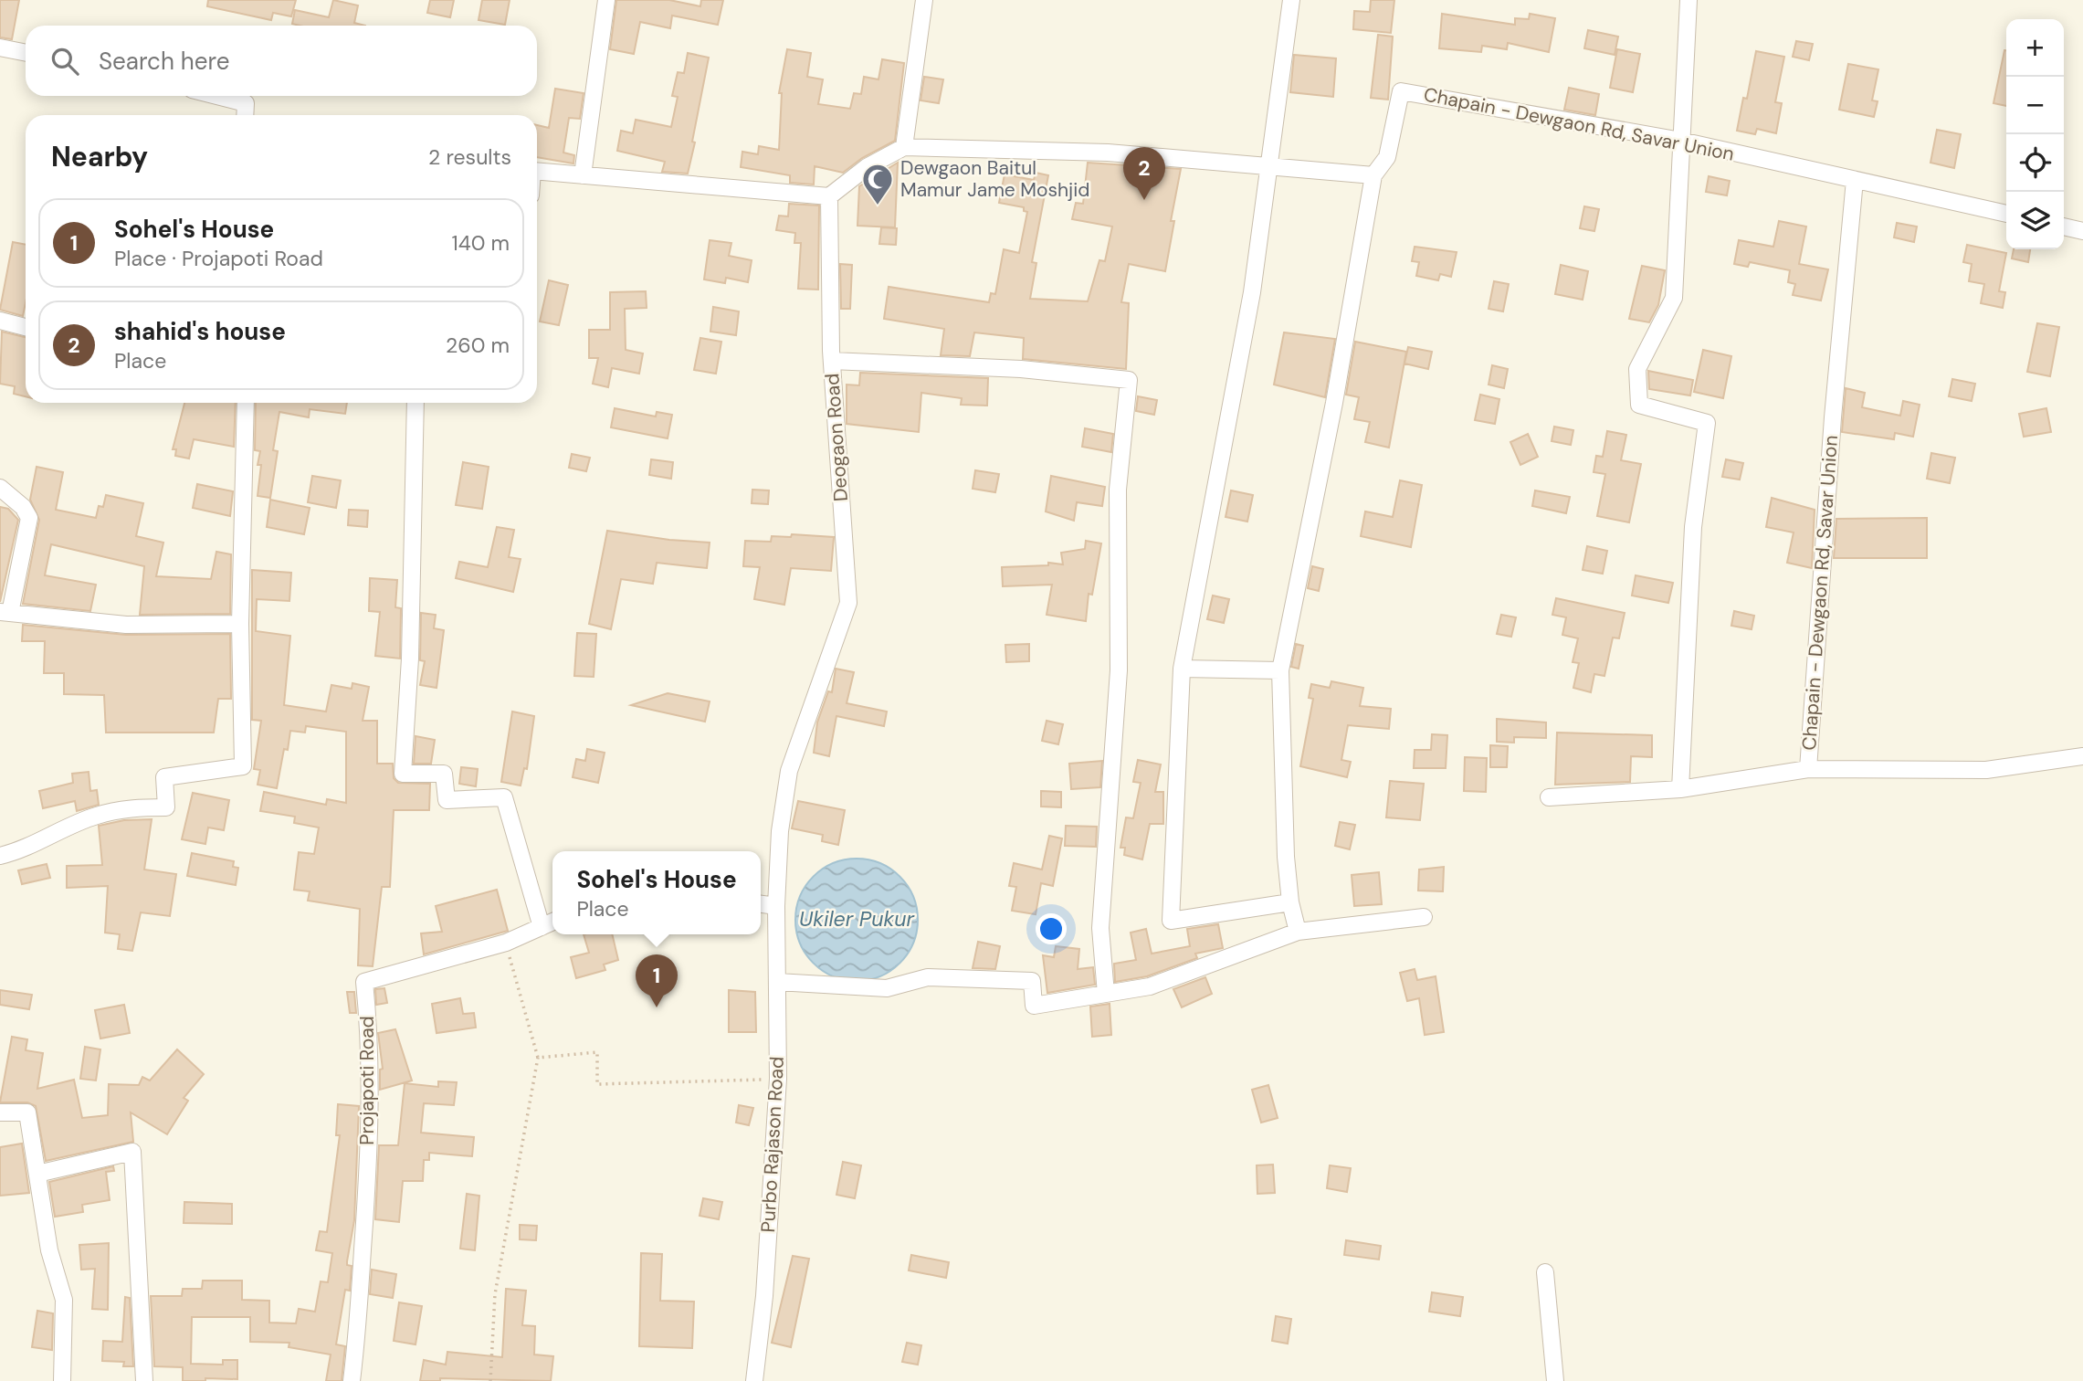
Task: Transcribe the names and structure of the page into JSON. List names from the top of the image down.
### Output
{
  "streets": {
    "street": [
      "Chapain - Dewgaon Rd, Savar Union",
      "Deogaon Road",
      "Projapoti Road",
      "Purbo Rajason Road"
    ]
  },
  "crossings": [
    ["Deogaon Road", "Purbo Rajason Road"]
  ],
  "water": ["Ukiler Pukur"],
  "places": {
    "mosque": ["Dewgaon Baitul Mamur Jame Moshjid"]
  },
  "page": {
    "map_buttons": ["+", "−"],
    "search": "Search here",
    "heading": ["Nearby", "2 results"],
    "pins": ["2", "1"],
    "list": [
      {
        "mark": "1",
        "name": "Sohel's House",
        "note": "Place · Projapoti Road",
        "value": "140 m"
      },
      {
        "mark": "2",
        "name": "shahid's house",
        "note": "Place",
        "value": "260 m"
      }
    ],
    "popup": ["Sohel's House", "Place"]
  }
}
